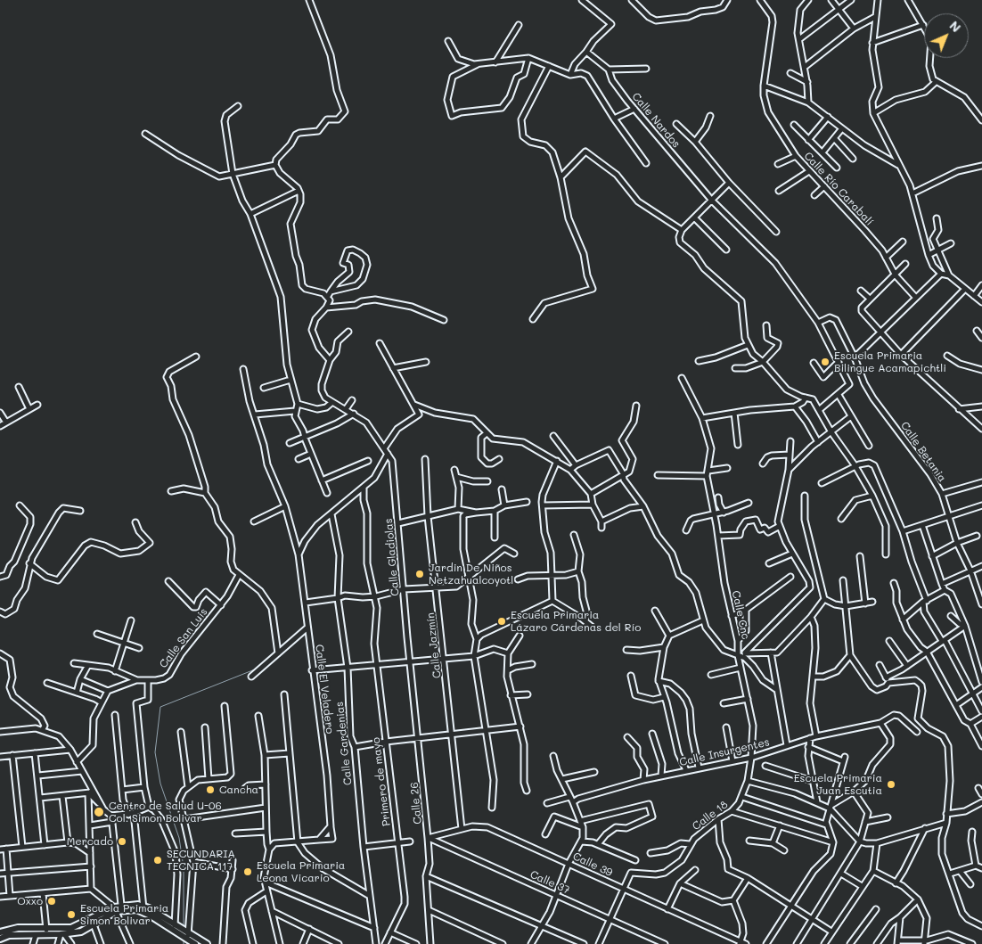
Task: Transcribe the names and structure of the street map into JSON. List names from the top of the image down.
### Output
{
  "streets": {
    "street": [
      "Calle Nardos",
      "Calle Río Carabalí",
      "Calle Betania",
      "Calle Gladiolas",
      "Calle Cnc",
      "Calle San Luis",
      "Calle Jazmín",
      "Calle El Veladero",
      "Calle Gardenias",
      "Calle Insurgentes",
      "Primero de mayo",
      "Calle 26",
      "Calle 18",
      "Calle 39",
      "Calle 37"
    ]
  },
  "crossings": [
    ["Calle Nardos", "Calle Betania"],
    ["Calle Gladiolas", "Calle 26"],
    ["Calle Cnc", "Calle Insurgentes"],
    ["Calle Cnc", "Calle 18"],
    ["Calle Jazmín", "Calle 39"],
    ["Calle Insurgentes", "Calle 18"],
    ["Calle 26", "Calle 39"],
    ["Calle 26", "Calle 37"],
    ["Calle 18", "Calle 39"],
    ["Calle 18", "Calle 37"],
    ["Calle 39", "Calle 37"]
  ],
  "places": [
    "Escuela Primaria Bilingue Acamapichtli",
    "Jardin De Niños Netzahualcoyotl",
    "Escuela Primaria Lázaro Cárdenas del Río",
    "Escuela Primaria Juan Escutia",
    "Cancha",
    "Centro de Salud U-06 Col. Simon Bolivar",
    "Mercado",
    "SECUNDARIA TECNICA 117",
    "Escuela Primaria Leona Vicario",
    "Oxxo",
    "Escuela Primaria Simon Bolivar"
  ],
  "north": "top right"
}
